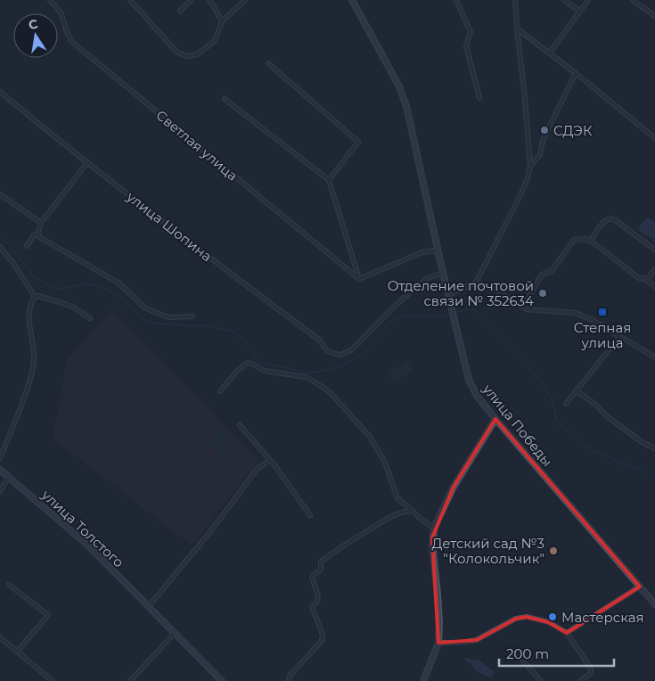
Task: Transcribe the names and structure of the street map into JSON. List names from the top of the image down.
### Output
{
  "streets": {
    "street": [
      "Светлая улица",
      "улица Шопина",
      "улица Победы",
      "улица Толстого"
    ]
  },
  "crossings": [
    ["улица Шопина", "улица Победы"]
  ],
  "places": {
    "other": [
      "СДЭК",
      "Отделение почтовой связи № 352634",
      "Детский сад №3 \"Колокольчик\"",
      "Мастерская"
    ],
    "transit": ["Степная улица"]
  },
  "scale_bar": "200 m",
  "north": "top"
}
